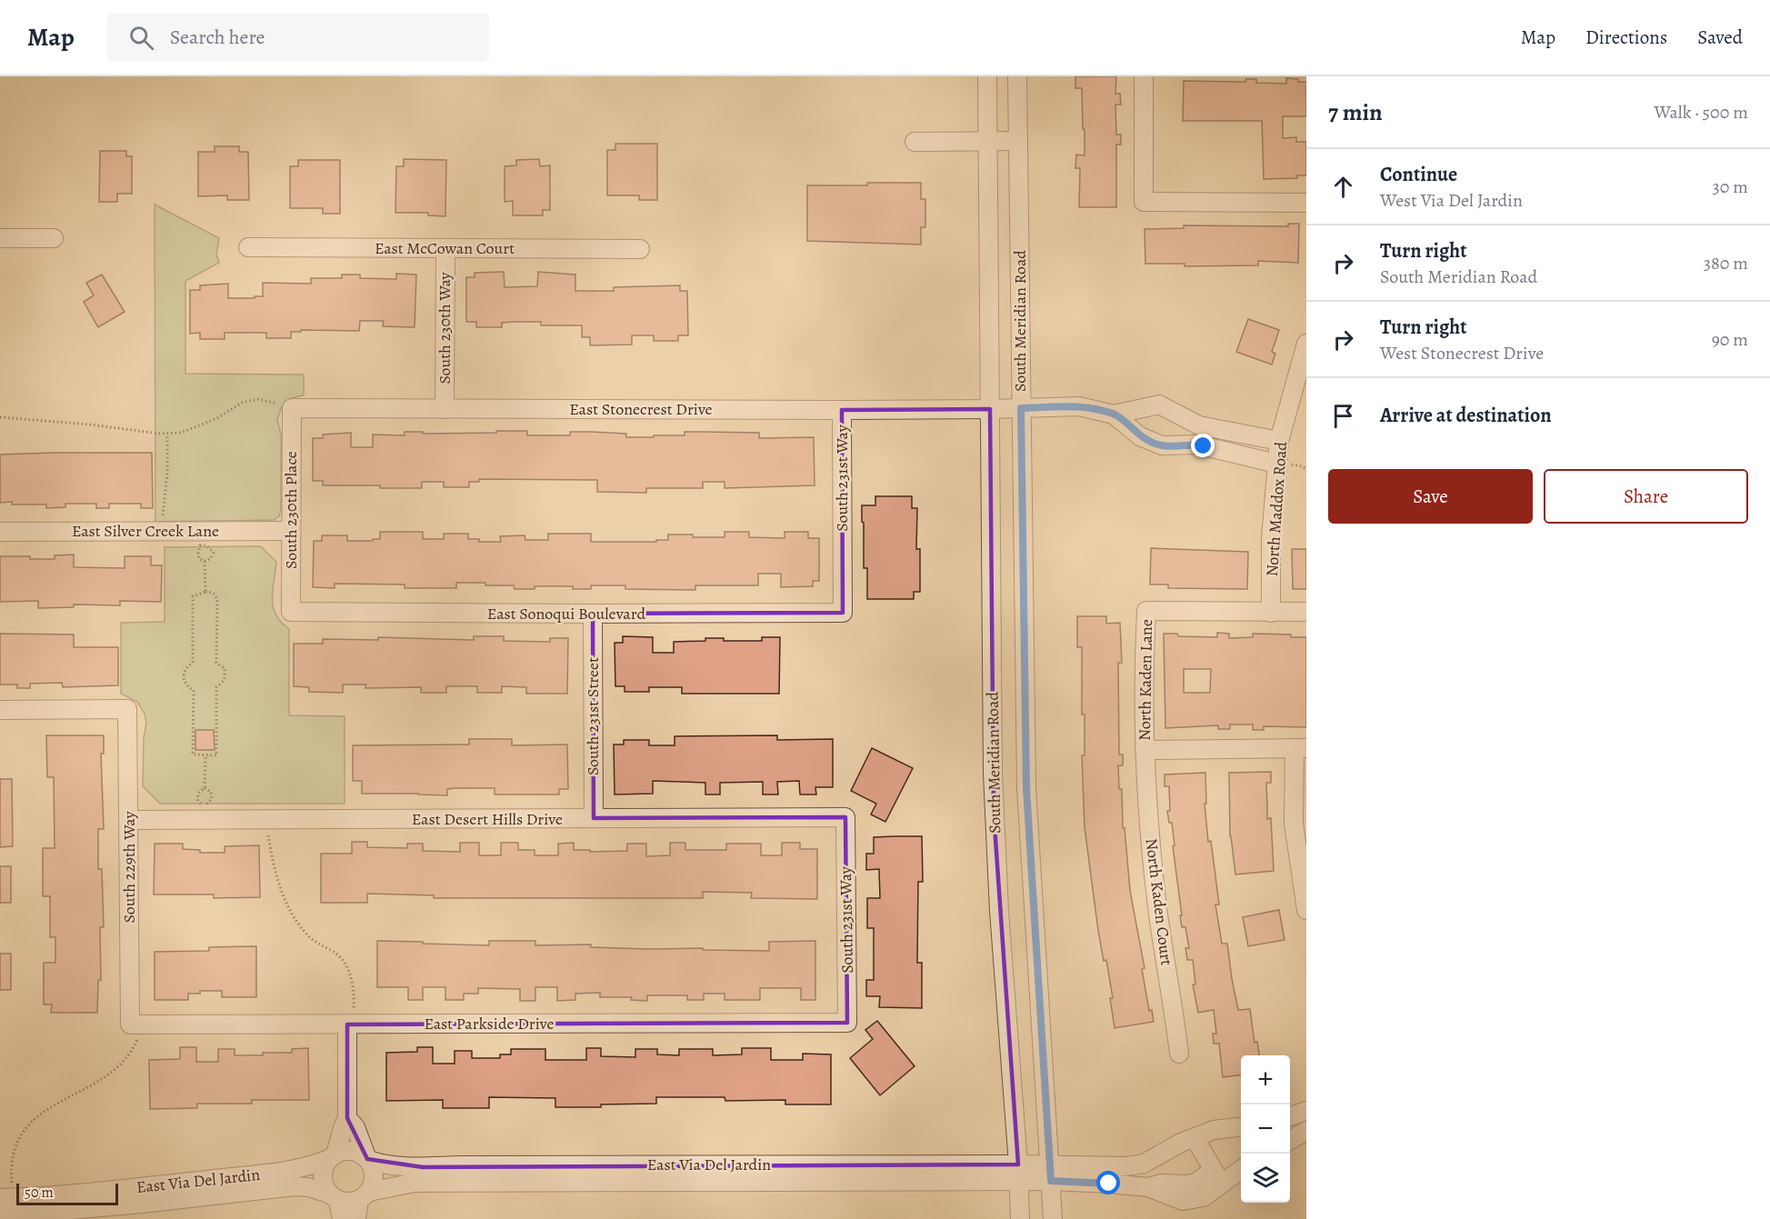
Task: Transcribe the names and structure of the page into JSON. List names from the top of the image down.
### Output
{
  "streets": {
    "street": [
      "East McCowan Court",
      "South Meridian Road",
      "South 230th Way",
      "East Stonecrest Drive",
      "South 231st Way",
      "North Maddox Road",
      "South 230th Place",
      "East Silver Creek Lane",
      "East Sonoqui Boulevard",
      "North Kaden Lane",
      "South 231st Street",
      "East Desert Hills Drive",
      "South 229th Way",
      "North Kaden Court",
      "East Parkside Drive",
      "East Via Del Jardin"
    ]
  },
  "crossings": [
    ["East McCowan Court", "South 230th Way"],
    ["South Meridian Road", "East Stonecrest Drive"],
    ["South Meridian Road", "East Via Del Jardin"],
    ["South 230th Way", "East Stonecrest Drive"],
    ["East Stonecrest Drive", "South 231st Way"],
    ["East Stonecrest Drive", "South 230th Place"],
    ["South 231st Way", "East Sonoqui Boulevard"],
    ["South 231st Way", "East Desert Hills Drive"],
    ["South 231st Way", "East Parkside Drive"],
    ["North Maddox Road", "North Kaden Lane"],
    ["South 230th Place", "East Silver Creek Lane"],
    ["South 230th Place", "East Sonoqui Boulevard"],
    ["East Sonoqui Boulevard", "South 231st Street"],
    ["North Kaden Lane", "North Kaden Court"],
    ["South 231st Street", "East Desert Hills Drive"],
    ["East Desert Hills Drive", "South 229th Way"],
    ["South 229th Way", "East Parkside Drive"]
  ],
  "scale_bar": "50 m",
  "page": {
    "header": "Map",
    "search": "Search here",
    "nav": ["Map", "Directions", "Saved"],
    "heading": ["7 min", "Walk · 500 m"],
    "list": [
      ["Continue", "West Via Del Jardin", "30 m"],
      ["Turn right", "South Meridian Road", "380 m"],
      ["Turn right", "West Stonecrest Drive", "90 m"],
      "Arrive at destination"
    ],
    "buttons": ["Save", "Share"],
    "map_buttons": ["+", "−"],
    "scale": "50 m"
  }
}
